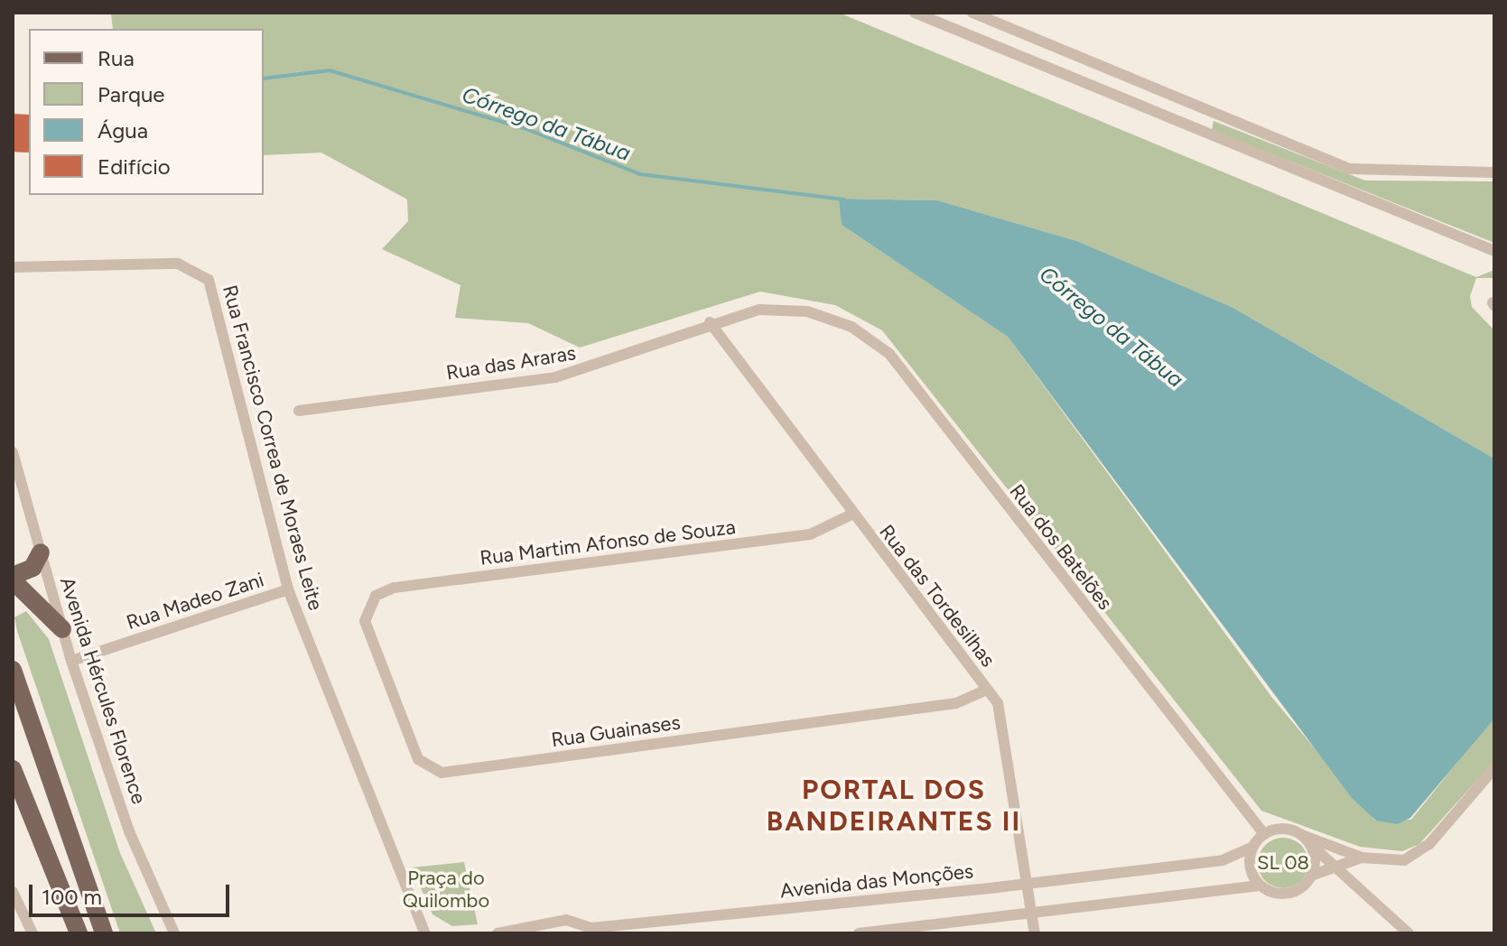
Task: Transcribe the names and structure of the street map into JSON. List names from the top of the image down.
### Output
{
  "streets": {
    "street": [
      "Rua das Araras",
      "Rua Francisco Correa de Moraes Leite",
      "Rua Martim Afonso de Souza",
      "Rua dos Batelões",
      "Rua das Tordesilhas",
      "Rua Madeo Zani",
      "Avenida Hércules Florence",
      "Rua Guainases",
      "Avenida das Monções"
    ]
  },
  "crossings": [
    ["Rua das Araras", "Rua dos Batelões"],
    ["Rua das Araras", "Rua das Tordesilhas"],
    ["Rua Francisco Correa de Moraes Leite", "Rua Madeo Zani"],
    ["Rua Martim Afonso de Souza", "Rua das Tordesilhas"],
    ["Rua Martim Afonso de Souza", "Rua Guainases"],
    ["Rua dos Batelões", "Avenida das Monções"],
    ["Rua das Tordesilhas", "Rua Guainases"],
    ["Rua das Tordesilhas", "Avenida das Monções"],
    ["Rua Madeo Zani", "Avenida Hércules Florence"]
  ],
  "districts": ["PORTAL DOS BANDEIRANTES II"],
  "water": ["Córrego da Tábua"],
  "parks": ["SL 08", "Praça do Quilombo"],
  "legend": [
    "Rua",
    "Parque",
    "Água",
    "Edifício"
  ],
  "scale_bar": "100 m"
}
